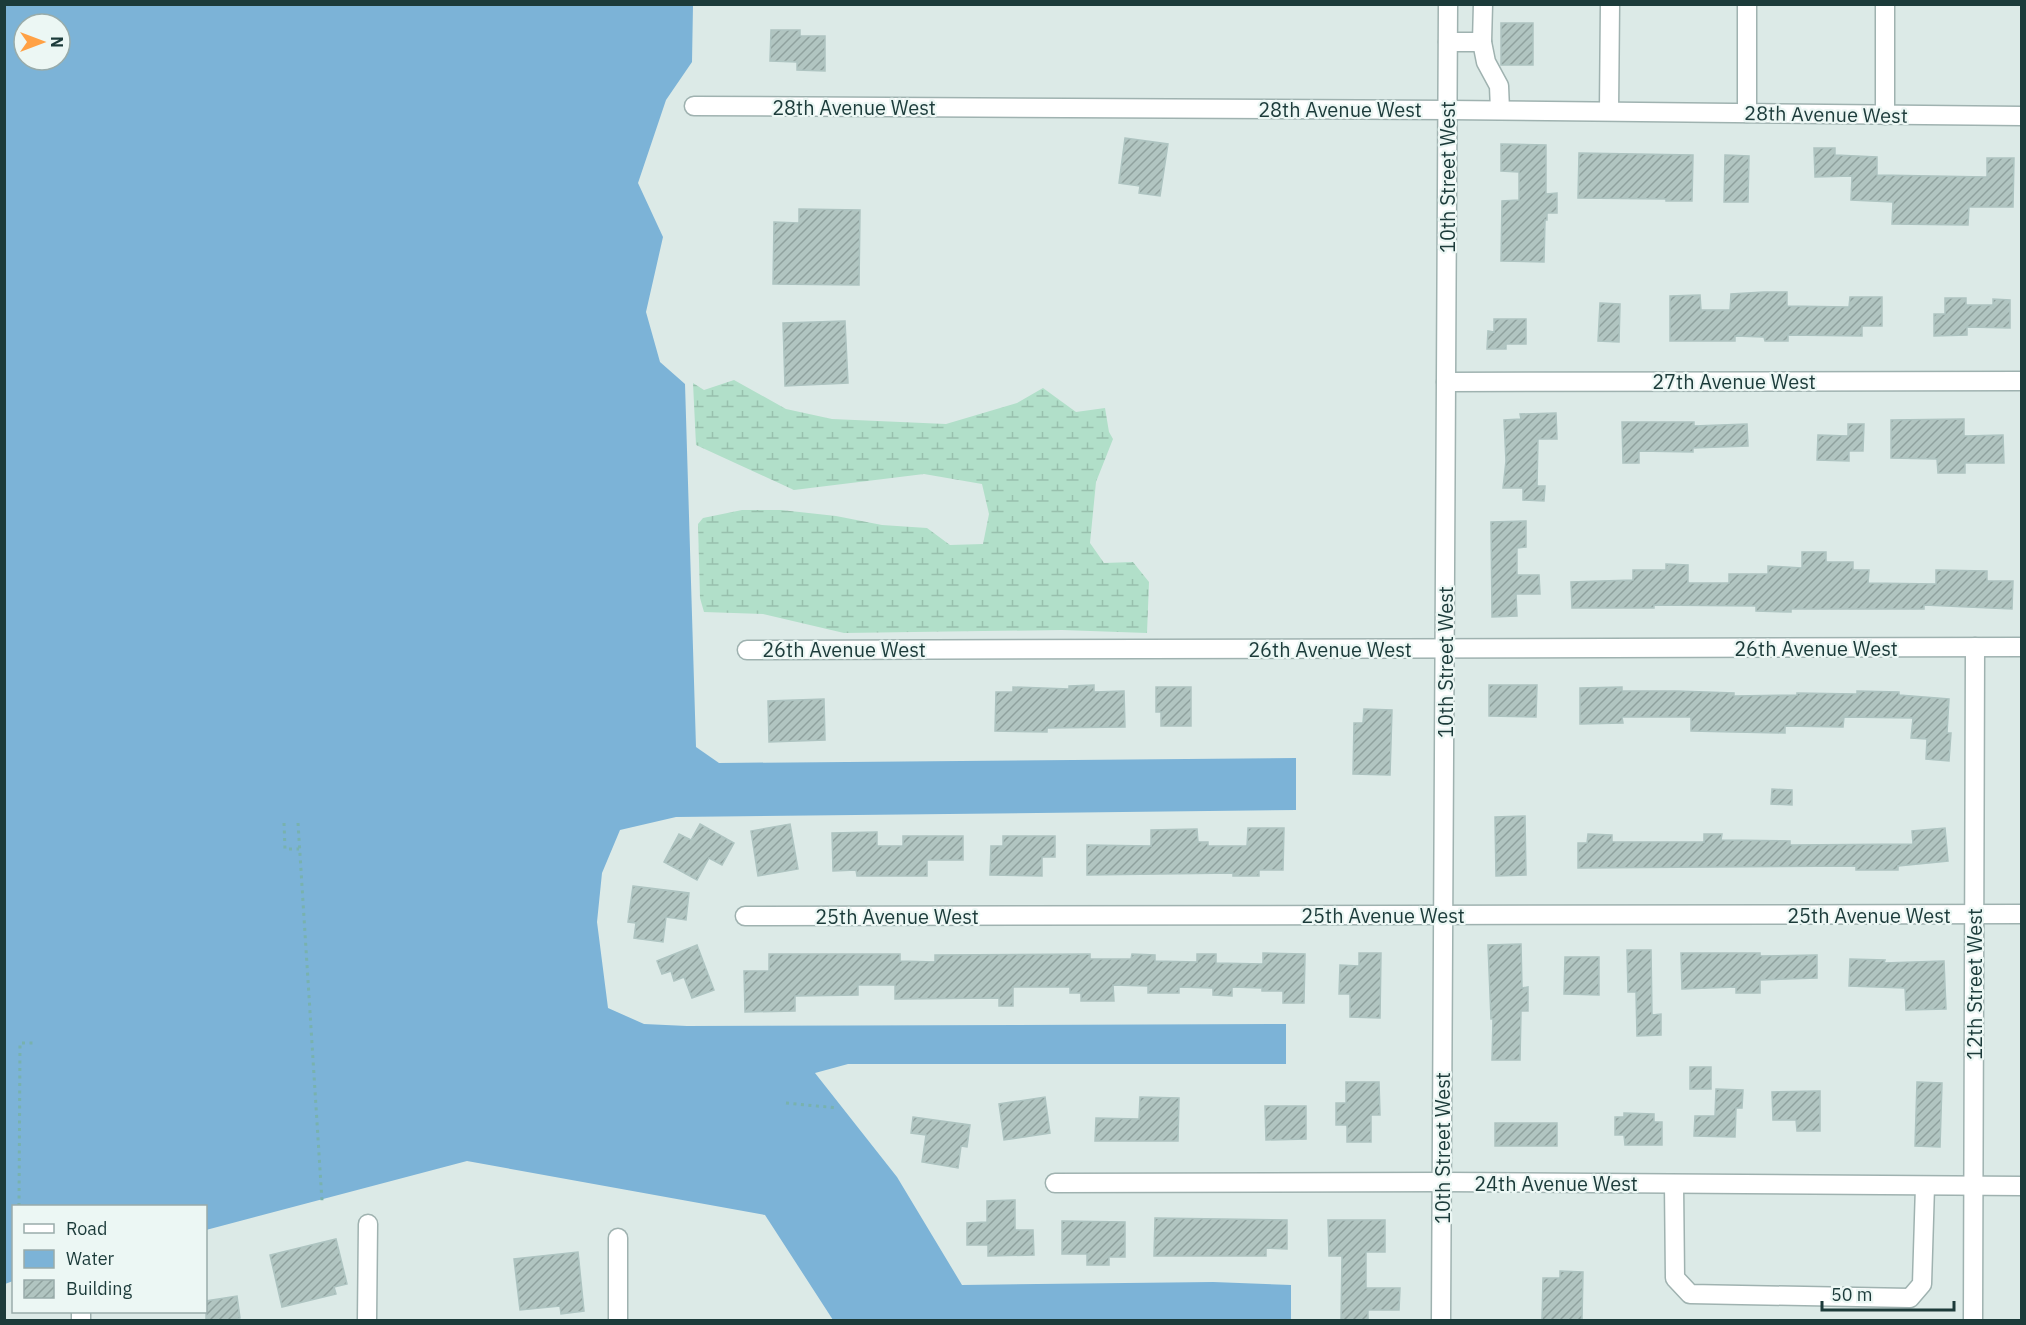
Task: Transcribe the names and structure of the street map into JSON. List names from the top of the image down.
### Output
{
  "streets": {
    "street": [
      "28th Avenue West",
      "10th Street West",
      "27th Avenue West",
      "26th Avenue West",
      "25th Avenue West",
      "12th Street West",
      "24th Avenue West"
    ]
  },
  "crossings": [
    ["28th Avenue West", "10th Street West"],
    ["10th Street West", "27th Avenue West"],
    ["10th Street West", "26th Avenue West"],
    ["10th Street West", "25th Avenue West"],
    ["10th Street West", "24th Avenue West"],
    ["26th Avenue West", "12th Street West"],
    ["25th Avenue West", "12th Street West"],
    ["12th Street West", "24th Avenue West"]
  ],
  "legend": ["Road", "Water", "Building"],
  "scale_bar": "50 m",
  "north": "right"
}
